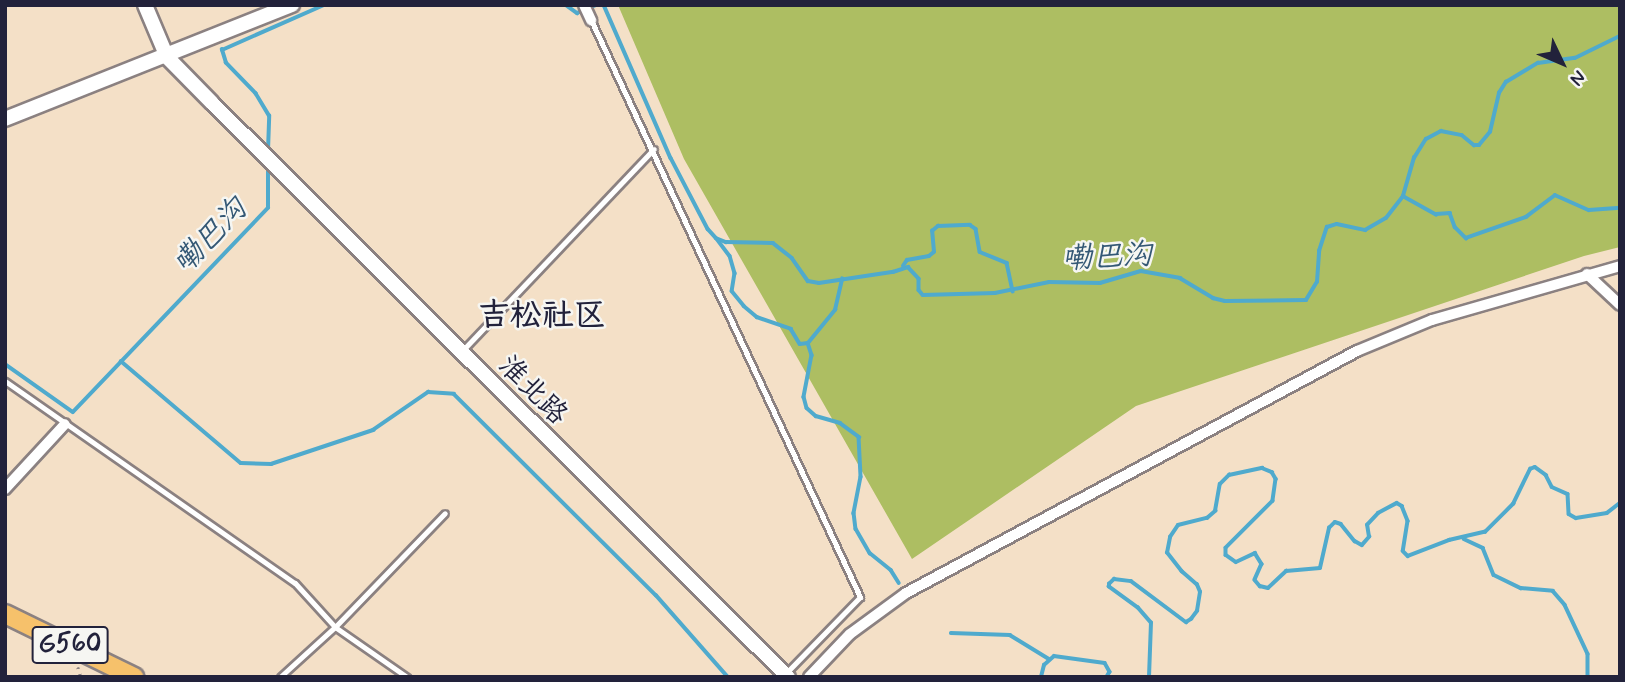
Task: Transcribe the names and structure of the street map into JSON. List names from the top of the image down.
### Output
{
  "streets": {
    "highway": ["G560"],
    "street": ["淮北路"]
  },
  "districts": ["吉松社区"],
  "water": ["嘞巴沟"],
  "north": "bottom right"
}
